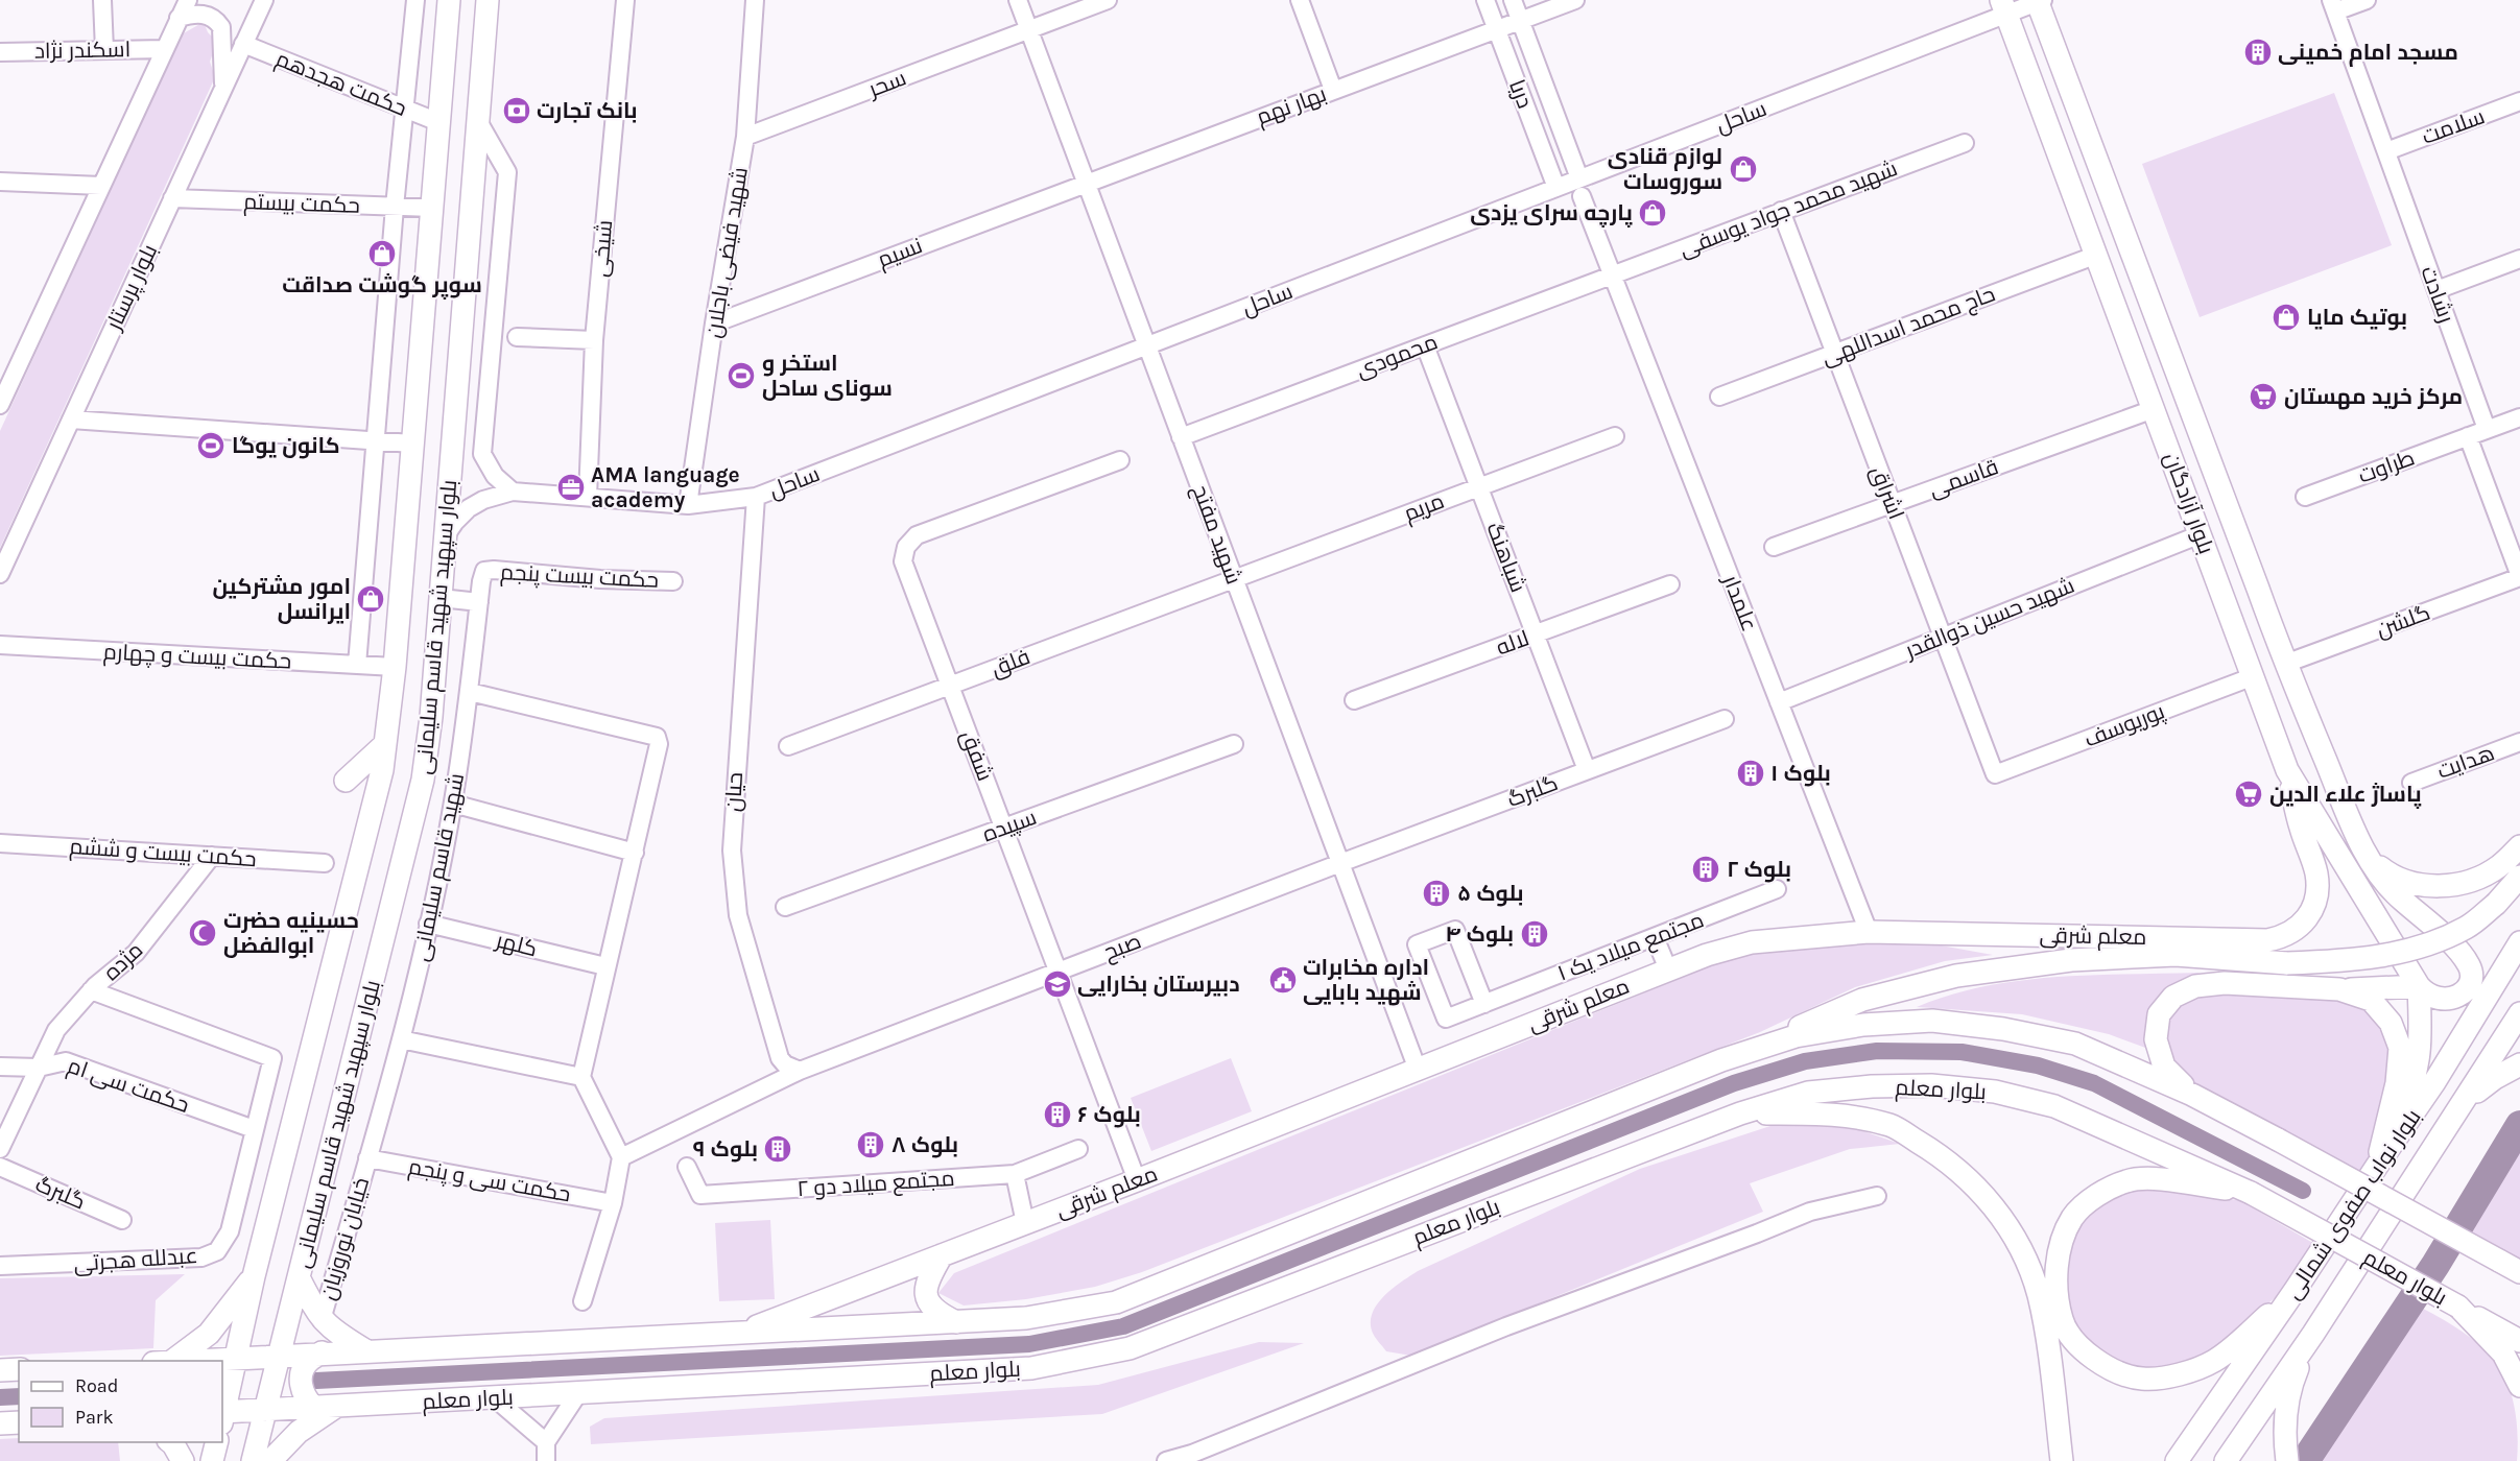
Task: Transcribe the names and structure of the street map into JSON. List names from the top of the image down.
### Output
{
  "streets": {
    "main road": [
      "بلوار آزادگان",
      "بلوار سپهبد شهید قاسم سلیمانی",
      "معلم شرقی",
      "بلوار معلم",
      "بلوار نواب صفوی شمالی"
    ],
    "street": [
      "اسکندر نژاد",
      "حکمت هجدهم",
      "سحر",
      "دریا",
      "بهار نهم",
      "ساحل",
      "سلامت",
      "حکمت بیستم",
      "شهید محمد جواد یوسفی",
      "شیخی",
      "شهید فیضی باجلان",
      "نسیم",
      "بلوار پرستار",
      "رشادت",
      "حاج محمد اسداللهی",
      "محمودی",
      "طراوت",
      "قاسمی",
      "اشراق",
      "مریم",
      "شهید مفتح",
      "شباهنگ",
      "حکمت بیست پنجم",
      "علمدار",
      "شهید حسین ذوالقدر",
      "گلشن",
      "لاله",
      "حکمت بیست و چهارم",
      "فلق",
      "پوریوسف",
      "شفق",
      "هدایت",
      "گلبرگ",
      "حیان",
      "سپیده",
      "حکمت بیست و ششم",
      "شهید قاسم سلیمانی",
      "کلهر",
      "صبح",
      "مجتمع میلاد یک ۱",
      "مژده",
      "حکمت سی ام",
      "حکمت سی و پنجم",
      "مجتمع میلاد دو ۲",
      "خیابان نوروزیان",
      "عبدلله هجرتی"
    ]
  },
  "crossings": [
    ["حکمت هجدهم", "بلوار پرستار"],
    ["حکمت هجدهم", "بلوار سپهبد شهید قاسم سلیمانی"],
    ["سحر", "شهید فیضی باجلان"],
    ["سحر", "شهید مفتح"],
    ["دریا", "بهار نهم"],
    ["دریا", "ساحل"],
    ["دریا", "شهید محمد جواد یوسفی"],
    ["دریا", "محمودی"],
    ["دریا", "علمدار"],
    ["بهار نهم", "نسیم"],
    ["بهار نهم", "شهید مفتح"],
    ["ساحل", "شیخی"],
    ["ساحل", "شهید فیضی باجلان"],
    ["ساحل", "بلوار آزادگان"],
    ["ساحل", "شهید مفتح"],
    ["ساحل", "بلوار سپهبد شهید قاسم سلیمانی"],
    ["ساحل", "حیان"],
    ["سلامت", "رشادت"],
    ["حکمت بیستم", "بلوار پرستار"],
    ["حکمت بیستم", "بلوار سپهبد شهید قاسم سلیمانی"],
    ["شهید محمد جواد یوسفی", "محمودی"],
    ["شهید محمد جواد یوسفی", "اشراق"],
    ["شهید محمد جواد یوسفی", "علمدار"],
    ["شهید فیضی باجلان", "نسیم"],
    ["نسیم", "شهید مفتح"],
    ["حاج محمد اسداللهی", "اشراق"],
    ["حاج محمد اسداللهی", "بلوار آزادگان"],
    ["محمودی", "شهید مفتح"],
    ["محمودی", "شباهنگ"],
    ["محمودی", "علمدار"],
    ["قاسمی", "اشراق"],
    ["قاسمی", "بلوار آزادگان"],
    ["اشراق", "شهید حسین ذوالقدر"],
    ["اشراق", "پوریوسف"],
    ["بلوار آزادگان", "شهید حسین ذوالقدر"],
    ["بلوار آزادگان", "گلشن"],
    ["بلوار آزادگان", "پوریوسف"],
    ["بلوار آزادگان", "معلم شرقی"],
    ["مریم", "شهید مفتح"],
    ["مریم", "شباهنگ"],
    ["مریم", "فلق"],
    ["شهید مفتح", "فلق"],
    ["شهید مفتح", "گلبرگ"],
    ["شهید مفتح", "معلم شرقی"],
    ["شهید مفتح", "صبح"],
    ["شباهنگ", "لاله"],
    ["شباهنگ", "گلبرگ"],
    ["حکمت بیست پنجم", "شهید قاسم سلیمانی"],
    ["علمدار", "شهید حسین ذوالقدر"],
    ["علمدار", "معلم شرقی"],
    ["بلوار سپهبد شهید قاسم سلیمانی", "حکمت بیست و چهارم"],
    ["بلوار سپهبد شهید قاسم سلیمانی", "بلوار معلم"],
    ["فلق", "شفق"],
    ["شفق", "سپیده"],
    ["شفق", "معلم شرقی"],
    ["شفق", "صبح"],
    ["گلبرگ", "صبح"],
    ["حیان", "صبح"],
    ["حکمت بیست و ششم", "مژده"],
    ["شهید قاسم سلیمانی", "کلهر"],
    ["شهید قاسم سلیمانی", "حکمت سی و پنجم"],
    ["شهید قاسم سلیمانی", "خیابان نوروزیان"],
    ["مژده", "حکمت سی ام"],
    ["مژده", "عبدلله هجرتی"],
    ["حکمت سی ام", "عبدلله هجرتی"],
    ["حکمت سی و پنجم", "خیابان نوروزیان"]
  ],
  "places": {
    "building": [
      "مسجد امام خمینی",
      "بلوک ۱",
      "بلوک ۲",
      "بلوک ۵",
      "بلوک ۴",
      "بلوک ۶",
      "بلوک ۸",
      "بلوک ۹"
    ],
    "bank": ["بانک تجارت"],
    "shop": [
      "لوازم قنادی سوروسات",
      "پارچه سرای یزدی",
      "سوپر گوشت صداقت",
      "بوتیک مایا",
      "امور مشترکین ایرانسل"
    ],
    "sports": ["استخر و سونای ساحل", "کانون یوگا"],
    "supermarket": ["مرکز خرید مهستان", "پاساژ علاء الدین"],
    "office": ["AMA language academy"],
    "mosque": ["حسینیه حضرت ابوالفضل"],
    "public building": ["اداره مخابرات شهید بابایی"],
    "school or university": ["دبیرستان بخارایی"]
  },
  "legend": ["Road", "Park"]
}
